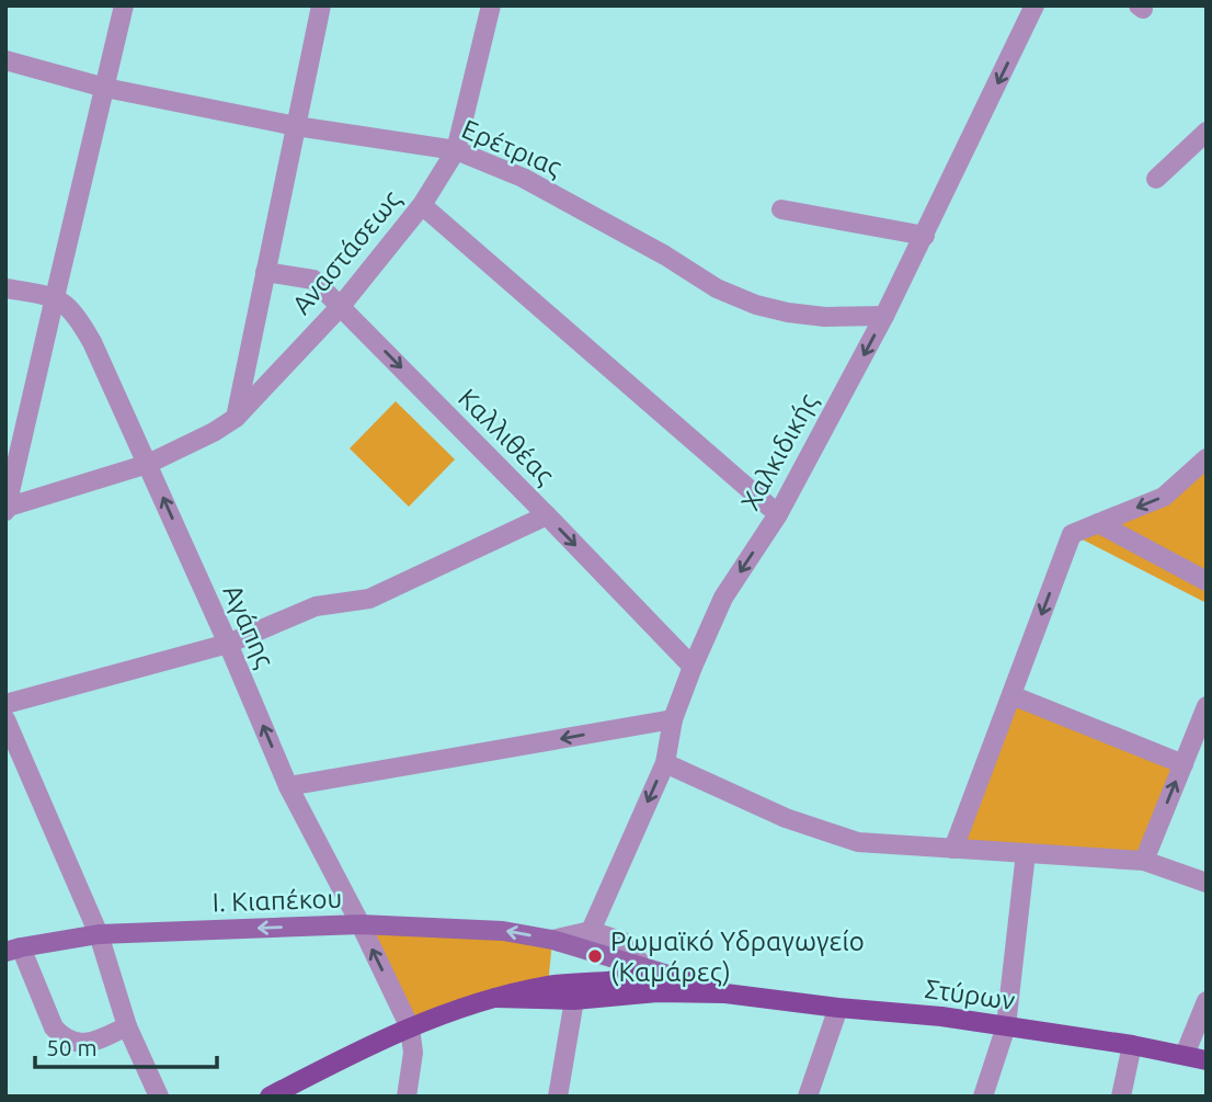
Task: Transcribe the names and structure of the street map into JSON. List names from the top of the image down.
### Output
{
  "streets": {
    "main road": ["Στύρων"],
    "street": [
      "Ερέτριας",
      "Αναστάσεως",
      "Καλλιθέας",
      "Χαλκιδικής",
      "Αγάπης",
      "Ι. Κιαπέκου"
    ]
  },
  "crossings": [
    ["Ερέτριας", "Αναστάσεως"],
    ["Ερέτριας", "Χαλκιδικής"],
    ["Αναστάσεως", "Καλλιθέας"],
    ["Αναστάσεως", "Αγάπης"],
    ["Καλλιθέας", "Χαλκιδικής"],
    ["Χαλκιδικής", "Ι. Κιαπέκου"],
    ["Αγάπης", "Ι. Κιαπέκου"],
    ["Αγάπης", "Στύρων"],
    ["Ι. Κιαπέκου", "Στύρων"]
  ],
  "one_way": ["Χαλκιδικής", "Αγάπης"],
  "places": ["Ρωμαϊκό Υδραγωγείο (Καμάρες)"],
  "scale_bar": "50 m"
}
